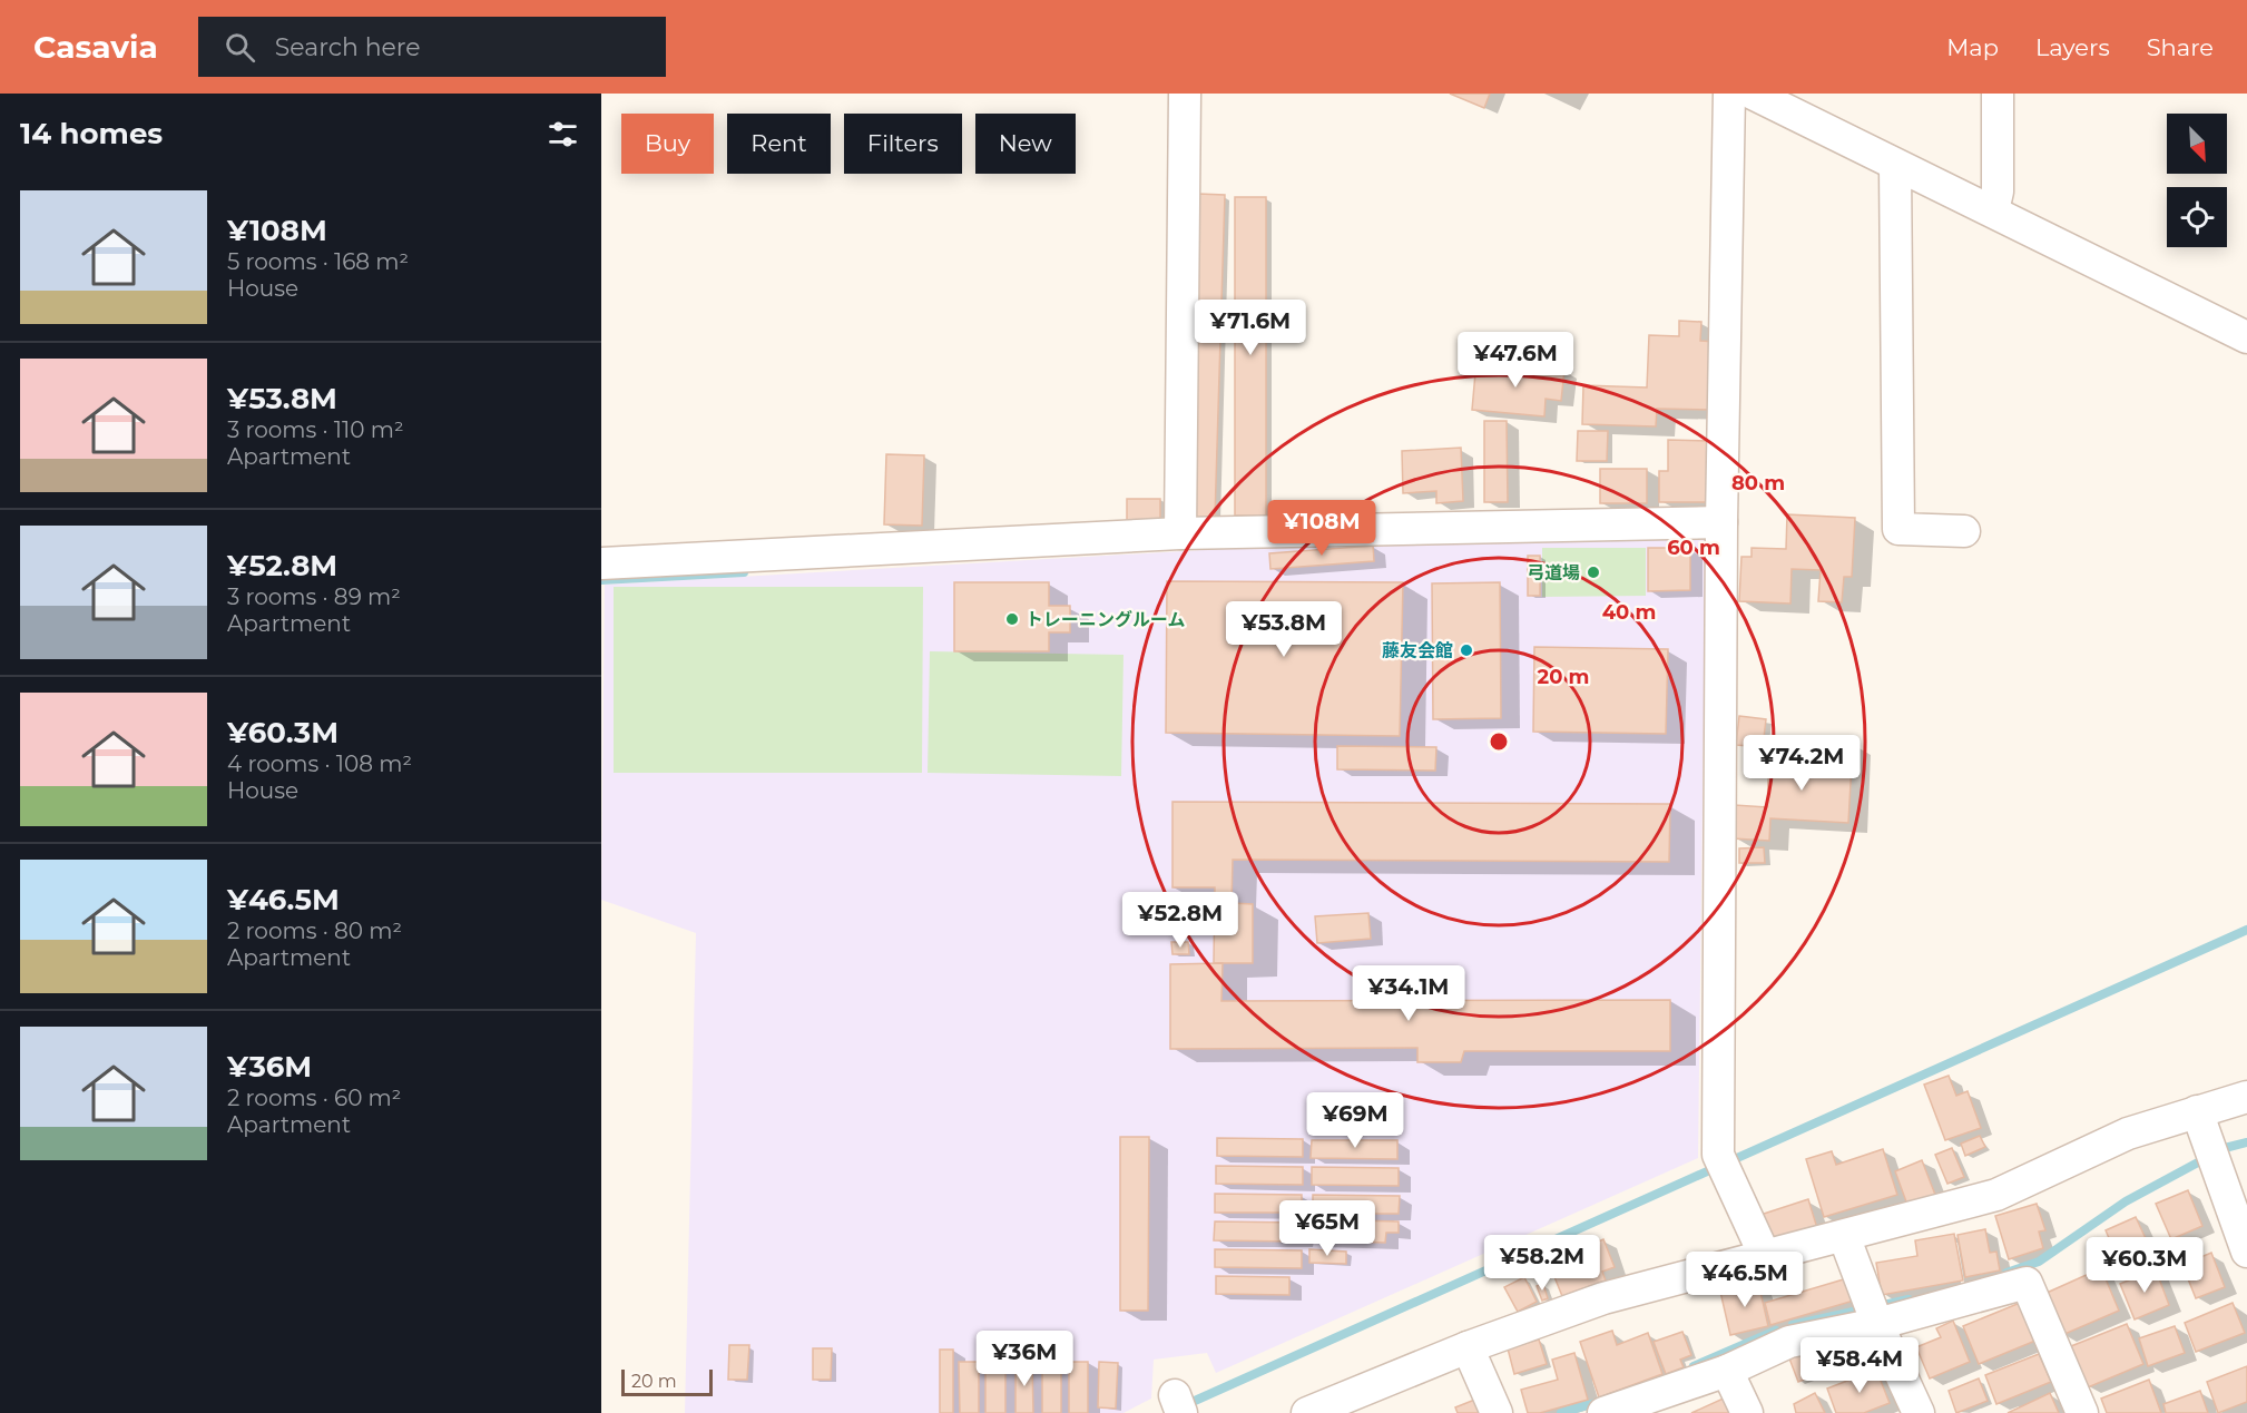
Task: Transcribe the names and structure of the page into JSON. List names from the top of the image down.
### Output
{
  "places": ["弓道場", "トレーニングルーム", "藤友会館"],
  "scale_bar": "20 m",
  "north": "bottom right",
  "page": {
    "header": "Casavia",
    "search": "Search here",
    "nav": ["Map", "Layers", "Share"],
    "heading": "14 homes",
    "chip": [
      "Buy",
      "Rent",
      "Filters",
      "New"
    ],
    "list": [
      {
        "name": "¥108M",
        "note": "5 rooms · 168 m² · House"
      },
      {
        "name": "¥53.8M",
        "note": "3 rooms · 110 m² · Apartment"
      },
      {
        "name": "¥52.8M",
        "note": "3 rooms · 89 m² · Apartment"
      },
      {
        "name": "¥60.3M",
        "note": "4 rooms · 108 m² · House"
      },
      {
        "name": "¥46.5M",
        "note": "2 rooms · 80 m² · Apartment"
      },
      {
        "name": "¥36M",
        "note": "2 rooms · 60 m² · Apartment"
      }
    ],
    "price": [
      "¥71.6M",
      "¥47.6M",
      "¥108M",
      "¥53.8M",
      "¥74.2M",
      "¥52.8M",
      "¥34.1M",
      "¥69M",
      "¥65M",
      "¥58.2M",
      "¥60.3M",
      "¥46.5M",
      "¥36M",
      "¥58.4M"
    ],
    "scale": "20 m"
  },
  "rings": [
    "80 m",
    "60 m",
    "40 m",
    "20 m"
  ]
}
